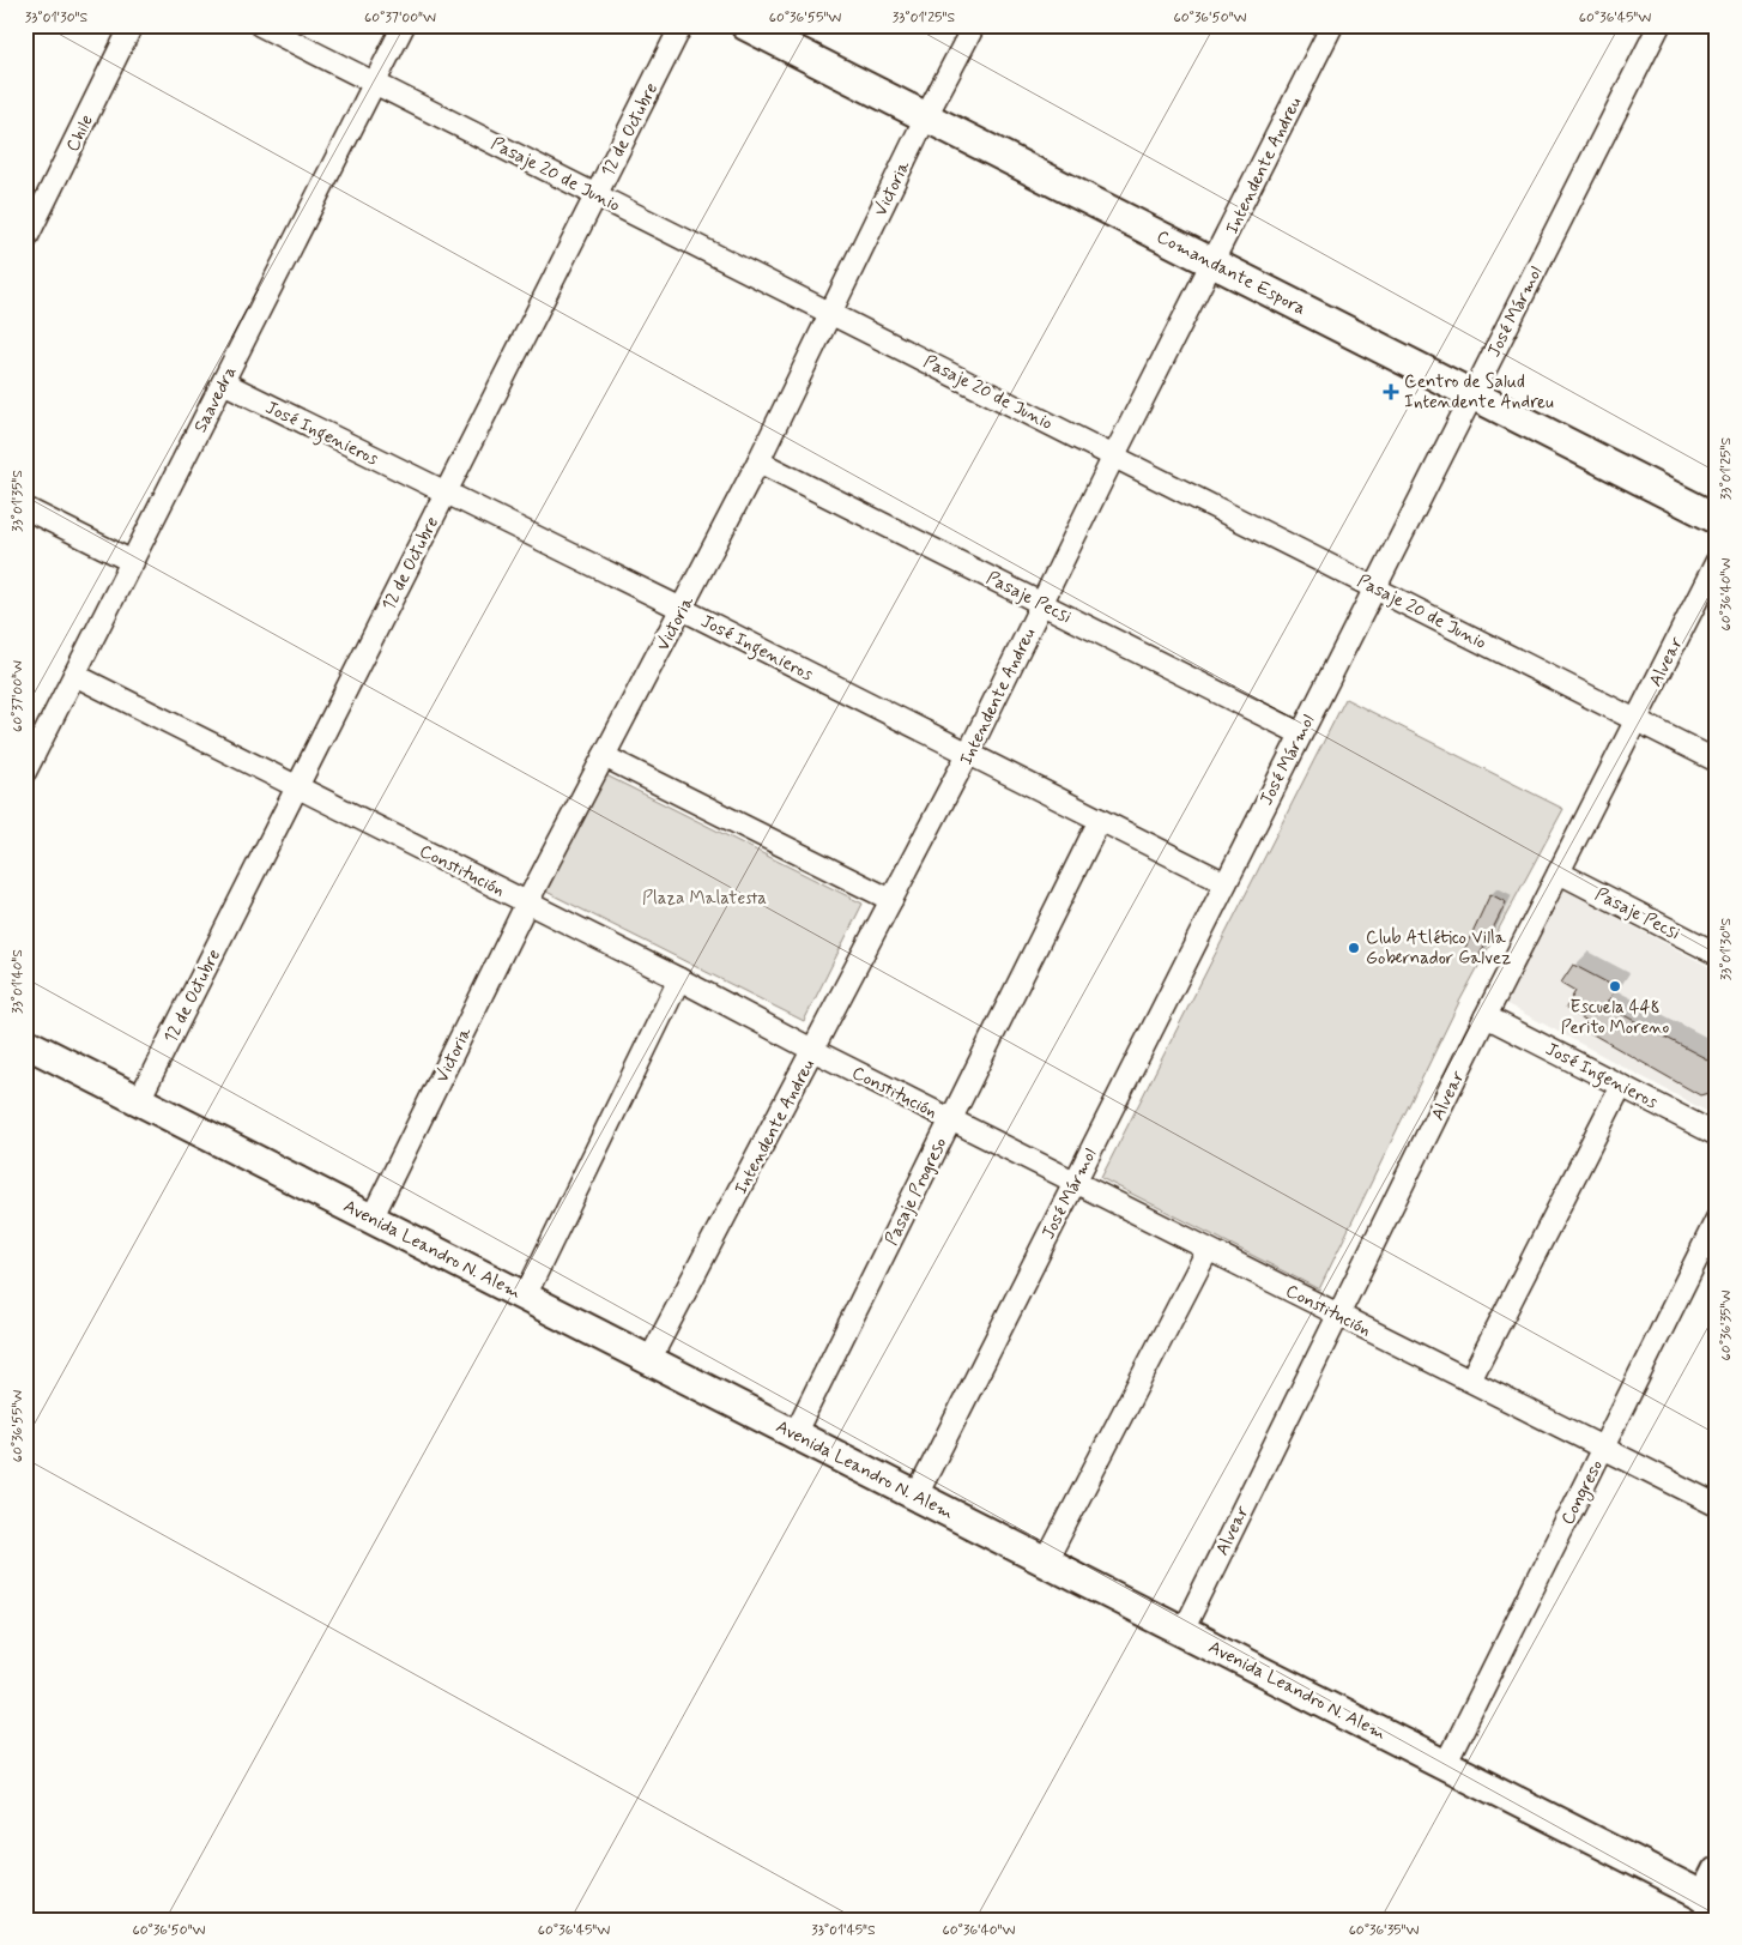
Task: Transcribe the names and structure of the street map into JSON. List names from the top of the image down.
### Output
{
  "streets": {
    "street": [
      "12 de Octubre",
      "Chile",
      "Intendente Andreu",
      "Pasaje 20 de Junio",
      "Victoria",
      "Comandante Espora",
      "José Mármol",
      "Saavedra",
      "José Ingenieros",
      "Pasaje Pecsi",
      "Alvear",
      "Constitución",
      "Pasaje Progreso",
      "Avenida Leandro N. Alem",
      "Congreso"
    ]
  },
  "crossings": [
    ["12 de Octubre", "Pasaje 20 de Junio"],
    ["12 de Octubre", "José Ingenieros"],
    ["12 de Octubre", "Constitución"],
    ["12 de Octubre", "Avenida Leandro N. Alem"],
    ["Intendente Andreu", "Pasaje 20 de Junio"],
    ["Intendente Andreu", "Comandante Espora"],
    ["Intendente Andreu", "José Ingenieros"],
    ["Intendente Andreu", "Pasaje Pecsi"],
    ["Intendente Andreu", "Constitución"],
    ["Intendente Andreu", "Avenida Leandro N. Alem"],
    ["Pasaje 20 de Junio", "Victoria"],
    ["Pasaje 20 de Junio", "José Mármol"],
    ["Pasaje 20 de Junio", "Saavedra"],
    ["Pasaje 20 de Junio", "Alvear"],
    ["Victoria", "Comandante Espora"],
    ["Victoria", "José Ingenieros"],
    ["Victoria", "Pasaje Pecsi"],
    ["Victoria", "Constitución"],
    ["Victoria", "Avenida Leandro N. Alem"],
    ["Comandante Espora", "José Mármol"],
    ["José Mármol", "José Ingenieros"],
    ["José Mármol", "Pasaje Pecsi"],
    ["José Mármol", "Constitución"],
    ["José Mármol", "Avenida Leandro N. Alem"],
    ["Saavedra", "José Ingenieros"],
    ["Saavedra", "Constitución"],
    ["José Ingenieros", "Alvear"],
    ["José Ingenieros", "Pasaje Progreso"],
    ["Pasaje Pecsi", "Alvear"],
    ["Alvear", "Constitución"],
    ["Alvear", "Avenida Leandro N. Alem"],
    ["Constitución", "Pasaje Progreso"],
    ["Constitución", "Congreso"],
    ["Pasaje Progreso", "Avenida Leandro N. Alem"],
    ["Avenida Leandro N. Alem", "Congreso"]
  ],
  "parks": ["Plaza Malatesta"],
  "places": {
    "health": ["Centro de Salud Intendente Andreu"],
    "other": ["Club Atlético Villa Gobernador Galvez", "Escuela 448 Perito Moreno"]
  },
  "coordinates": [
    "33°01'30\"S",
    "60°37'00\"W",
    "60°36'55\"W",
    "33°01'25\"S",
    "60°36'50\"W",
    "60°36'45\"W",
    "33°01'35\"S",
    "60°36'40\"W",
    "33°01'40\"S",
    "60°36'35\"W",
    "33°01'45\"S"
  ]
}
